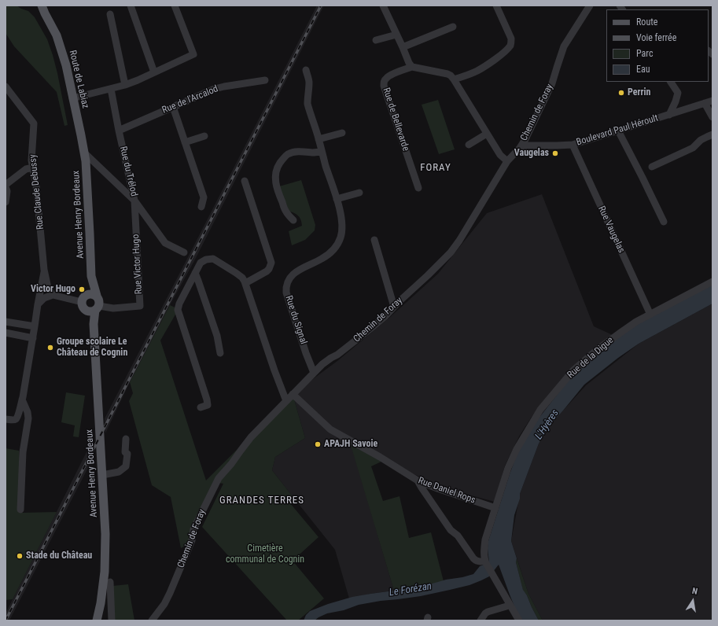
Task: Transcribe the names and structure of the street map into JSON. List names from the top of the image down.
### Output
{
  "streets": {
    "main road": ["Route de Labiaz", "Avenue Henry Bordeaux"],
    "street": [
      "Rue de l'Arcalod",
      "Chemin de Foray",
      "Rue de Bellevarde",
      "Boulevard Paul Héroult",
      "Rue du Trélod",
      "Rue Claude Debussy",
      "Rue Vaugelas",
      "Rue Victor Hugo",
      "Rue du Signal",
      "Rue de la Digue",
      "Rue Daniel Rops"
    ]
  },
  "crossings": [
    ["Route de Labiaz", "Avenue Henry Bordeaux"],
    ["Rue de l'Arcalod", "Rue du Trélod"],
    ["Chemin de Foray", "Boulevard Paul Héroult"],
    ["Chemin de Foray", "Rue du Signal"],
    ["Chemin de Foray", "Rue Daniel Rops"],
    ["Boulevard Paul Héroult", "Rue Vaugelas"],
    ["Rue du Trélod", "Rue Victor Hugo"],
    ["Avenue Henry Bordeaux", "Rue Victor Hugo"],
    ["Rue Vaugelas", "Rue de la Digue"],
    ["Rue de la Digue", "Rue Daniel Rops"]
  ],
  "districts": ["FORAY", "GRANDES TERRES"],
  "water": ["L'Hyères", "Le Forézan"],
  "parks": ["Cimetière communal de Cognin"],
  "places": [
    "Perrin",
    "Vaugelas",
    "Victor Hugo",
    "Groupe scolaire Le Château de Cognin",
    "APAJH Savoie",
    "Stade du Château"
  ],
  "legend": [
    "Route",
    "Voie ferrée",
    "Parc",
    "Eau"
  ],
  "north": "top"
}
